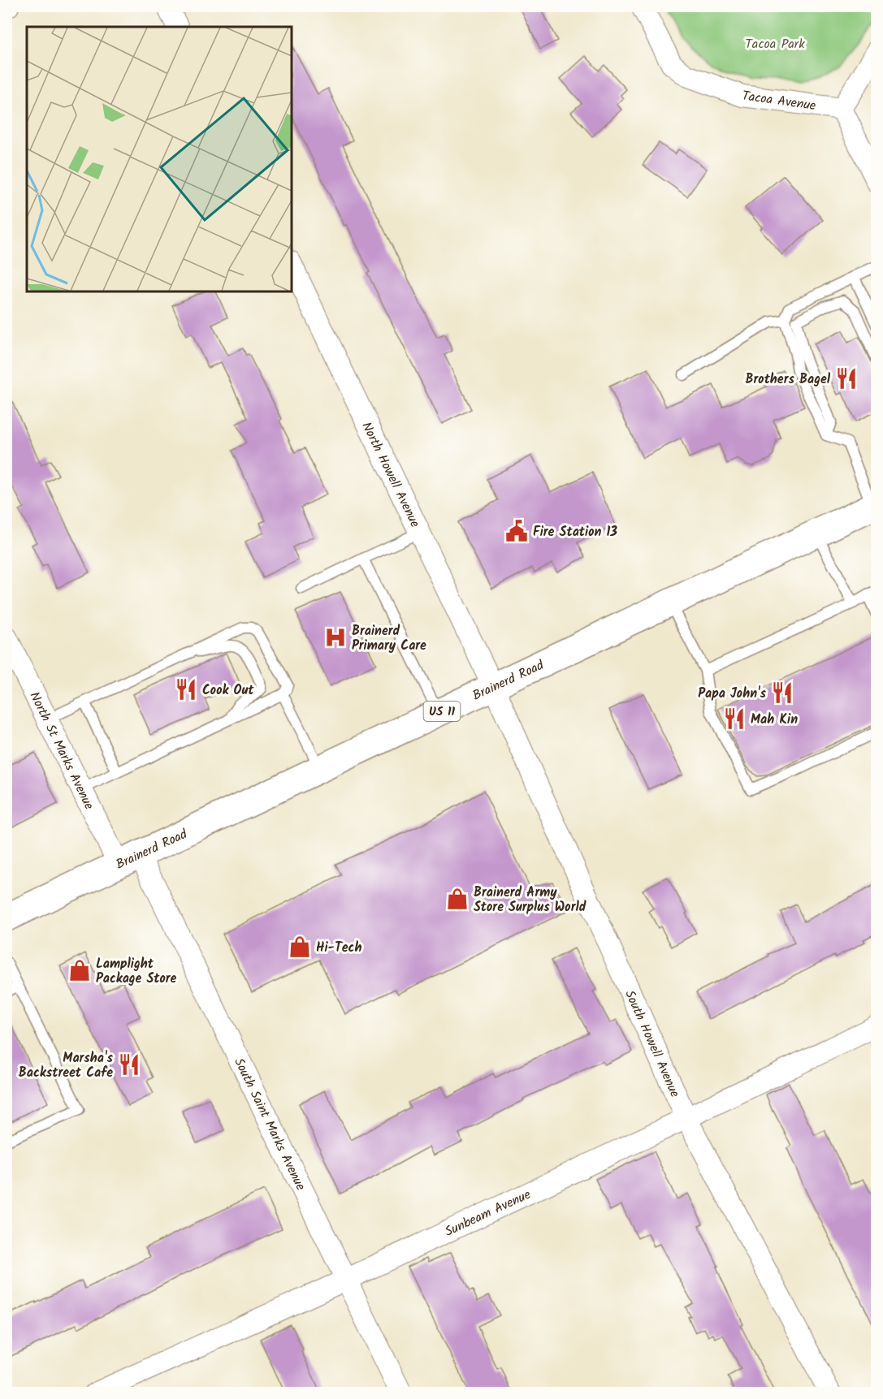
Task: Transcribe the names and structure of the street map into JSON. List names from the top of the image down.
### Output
{
  "streets": {
    "main road": ["Brainerd Road", "US 11"],
    "street": [
      "Tacoa Avenue",
      "North Howell Avenue",
      "North St Marks Avenue",
      "South Howell Avenue",
      "South Saint Marks Avenue",
      "Sunbeam Avenue"
    ]
  },
  "crossings": [
    ["North Howell Avenue", "Brainerd Road"],
    ["North Howell Avenue", "South Howell Avenue"],
    ["Brainerd Road", "North St Marks Avenue"],
    ["Brainerd Road", "South Howell Avenue"],
    ["Brainerd Road", "South Saint Marks Avenue"],
    ["North St Marks Avenue", "South Saint Marks Avenue"],
    ["South Howell Avenue", "Sunbeam Avenue"],
    ["South Saint Marks Avenue", "Sunbeam Avenue"]
  ],
  "parks": ["Tacoa Park"],
  "places": {
    "restaurant": [
      "Brothers Bagel",
      "Cook Out",
      "Papa John's",
      "Mah Kin",
      "Marsha's Backstreet Cafe"
    ],
    "public building": ["Fire Station 13"],
    "hospital": ["Brainerd Primary Care"],
    "shop": ["Brainerd Army Store Surplus World", "Hi-Tech", "Lamplight Package Store"]
  }
}
